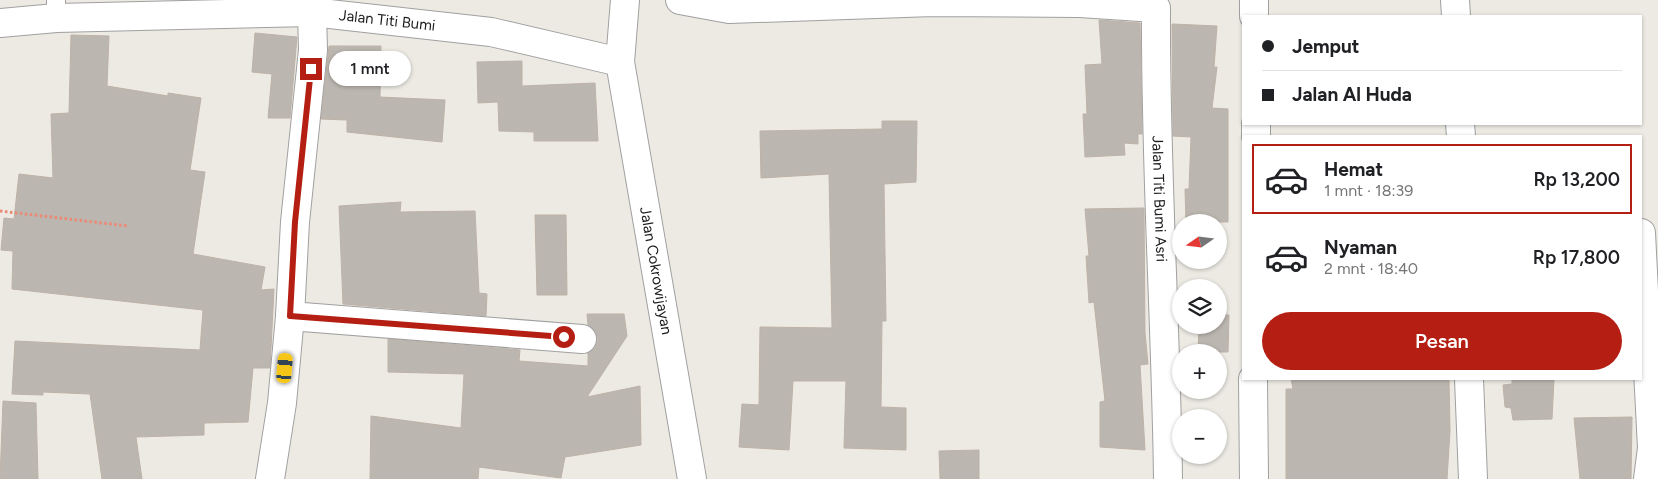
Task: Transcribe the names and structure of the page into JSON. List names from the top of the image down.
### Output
{
  "streets": {
    "street": ["Jalan Titi Bumi", "Jalan Titi Bumi Asri", "Jalan Cokrowijayan"]
  },
  "crossings": [
    ["Jalan Titi Bumi", "Jalan Cokrowijayan"]
  ],
  "north": "left",
  "page": {
    "banner": ["Jemput", "Jalan Al Huda"],
    "bubble": "1 mnt",
    "list": [
      {
        "name": "Hemat",
        "note": "1 mnt · 18:39",
        "value": "Rp 13,200"
      },
      {
        "name": "Nyaman",
        "note": "2 mnt · 18:40",
        "value": "Rp 17,800"
      }
    ],
    "map_buttons": ["+", "−"],
    "buttons": "Pesan"
  }
}
